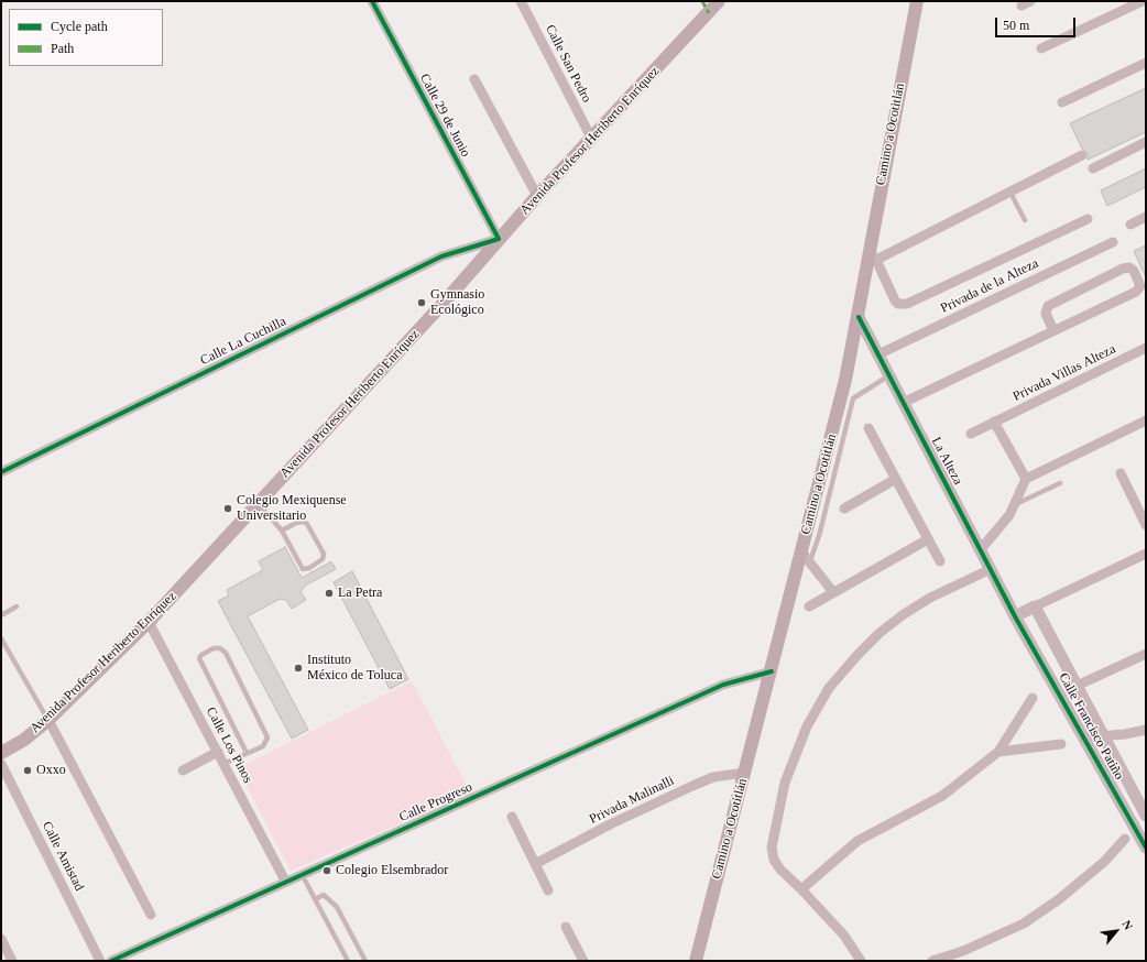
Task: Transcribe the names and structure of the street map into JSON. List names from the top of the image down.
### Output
{
  "streets": {
    "main road": ["Camino a Ocotitlán", "Avenida Profesor Heriberto Enríquez"],
    "street": [
      "Calle San Pedro",
      "Calle 29 de Junio",
      "Privada de la Alteza",
      "Calle La Cuchilla",
      "Privada Villas Alteza",
      "La Alteza",
      "Calle Francisco Patiño",
      "Calle Los Pinos",
      "Privada Malinalli",
      "Calle Progreso",
      "Calle Amistad"
    ]
  },
  "crossings": [
    ["Calle San Pedro", "Avenida Profesor Heriberto Enríquez"],
    ["Calle 29 de Junio", "Avenida Profesor Heriberto Enríquez"],
    ["Calle 29 de Junio", "Calle La Cuchilla"],
    ["Camino a Ocotitlán", "La Alteza"],
    ["Camino a Ocotitlán", "Privada Malinalli"],
    ["Camino a Ocotitlán", "Calle Progreso"],
    ["Avenida Profesor Heriberto Enríquez", "Calle La Cuchilla"],
    ["Avenida Profesor Heriberto Enríquez", "Calle Los Pinos"],
    ["Privada de la Alteza", "La Alteza"],
    ["La Alteza", "Calle Francisco Patiño"],
    ["Calle Los Pinos", "Calle Progreso"]
  ],
  "places": [
    "Gymnasio Ecológico",
    "Colegio Mexiquense Universitario",
    "La Petra",
    "Instituto México de Toluca",
    "Oxxo",
    "Colegio Elsembrador"
  ],
  "legend": ["Cycle path", "Path"],
  "scale_bar": "50 m",
  "north": "top right"
}
